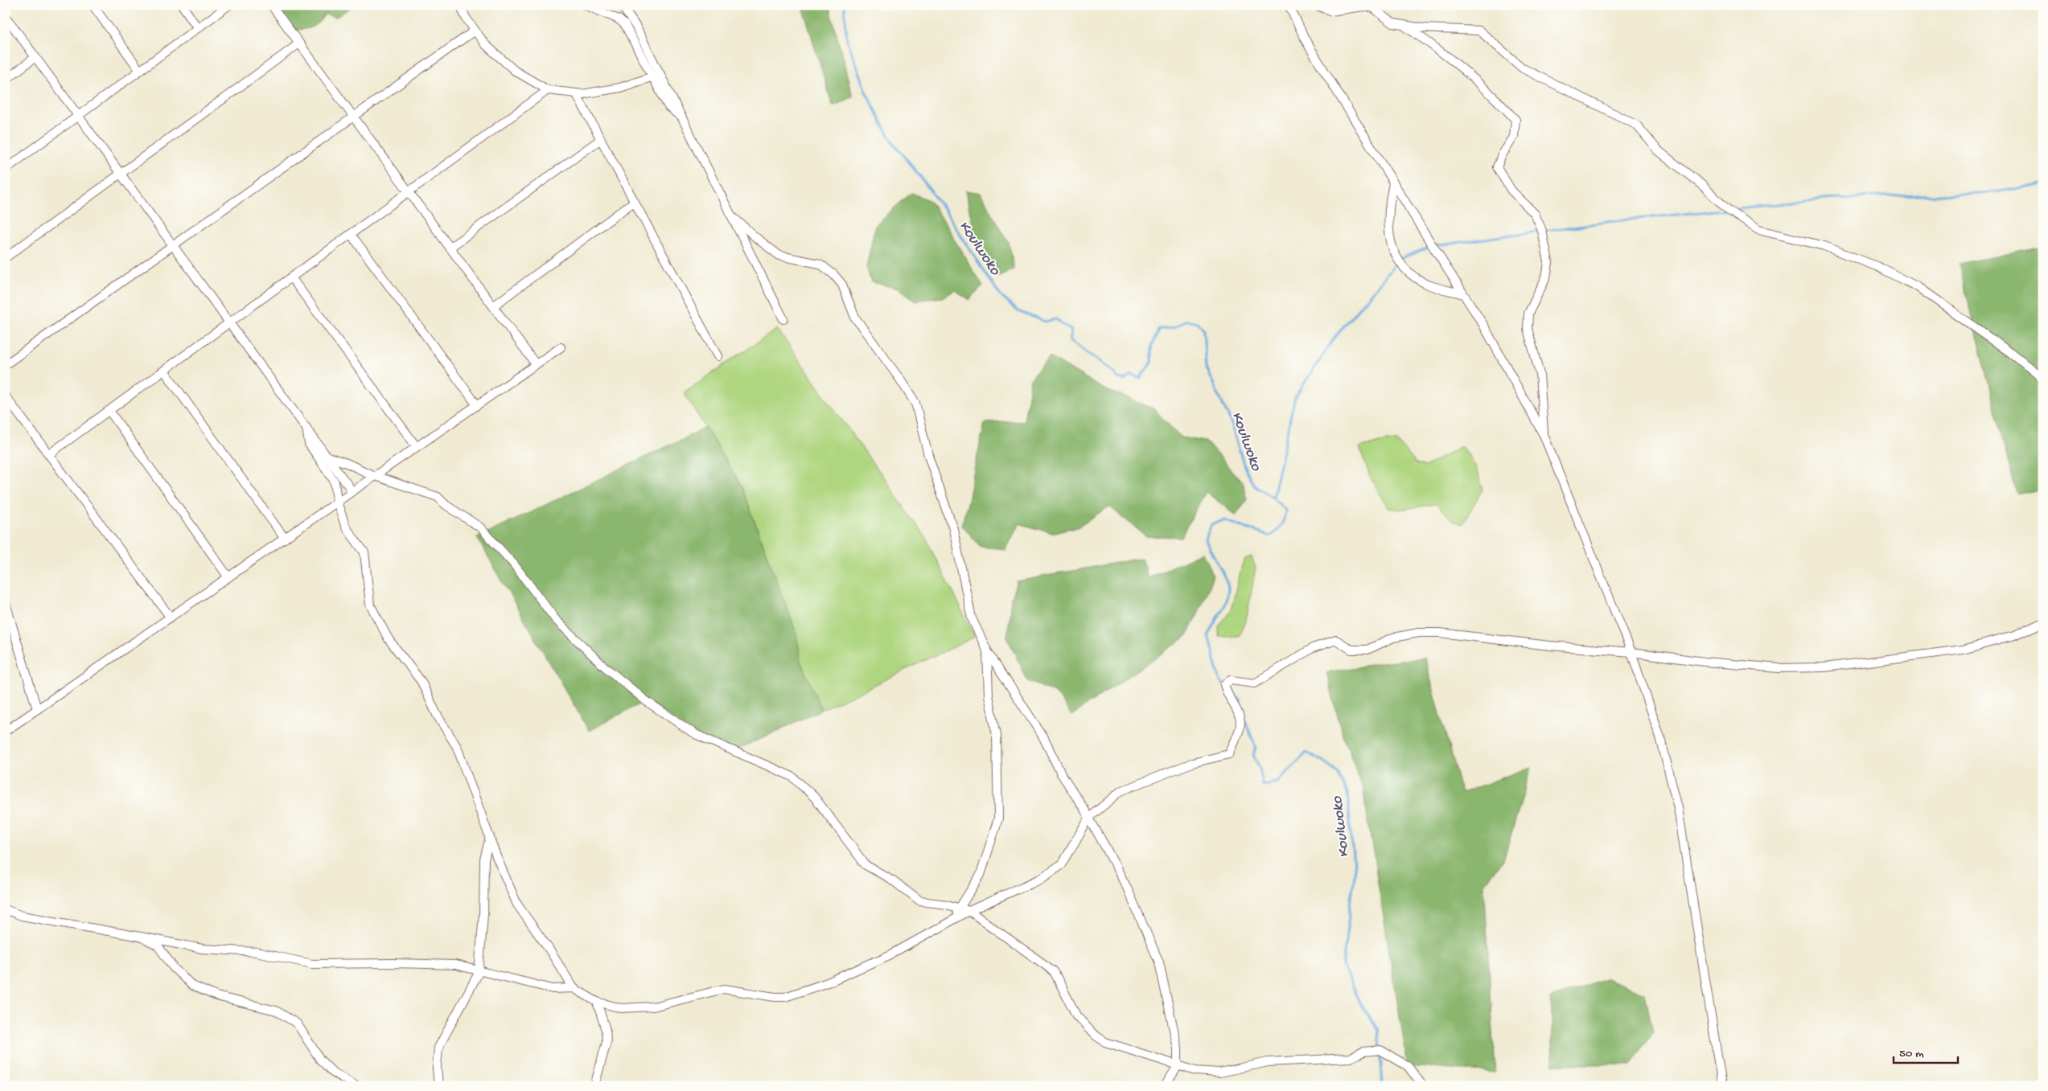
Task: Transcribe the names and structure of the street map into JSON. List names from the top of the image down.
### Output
{
  "water": ["Koulwoko"],
  "scale_bar": "50 m"
}
